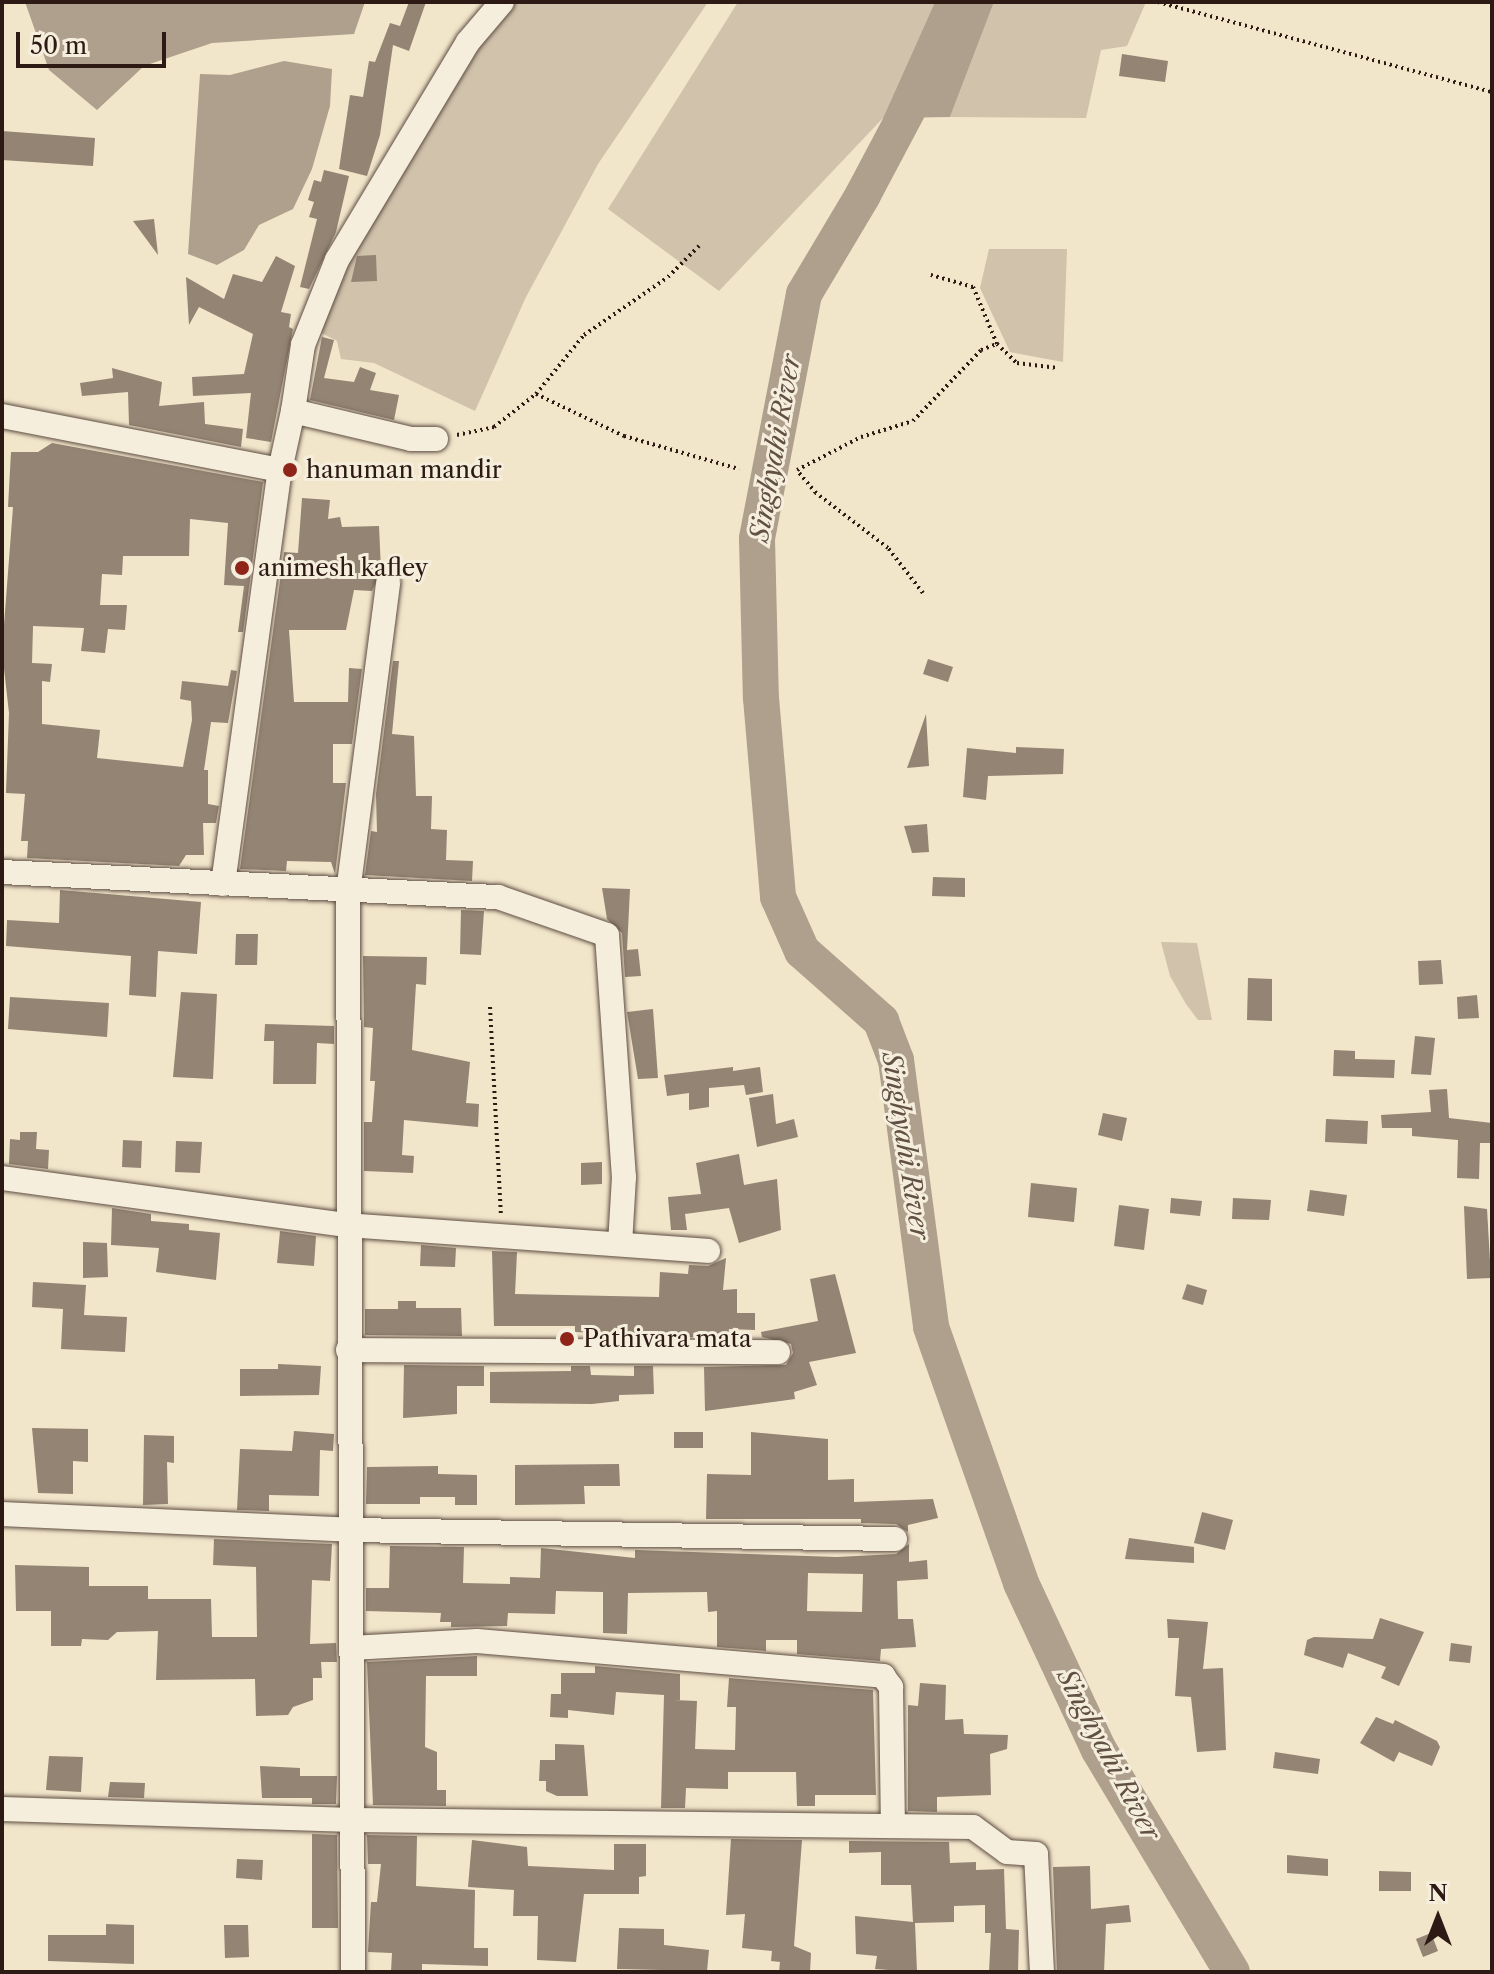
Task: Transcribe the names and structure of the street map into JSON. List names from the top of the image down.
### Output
{
  "water": ["Singhyahi River"],
  "places": ["hanuman mandir", "animesh kafley", "Pathivara mata"],
  "scale_bar": "50 m",
  "north": "top"
}
